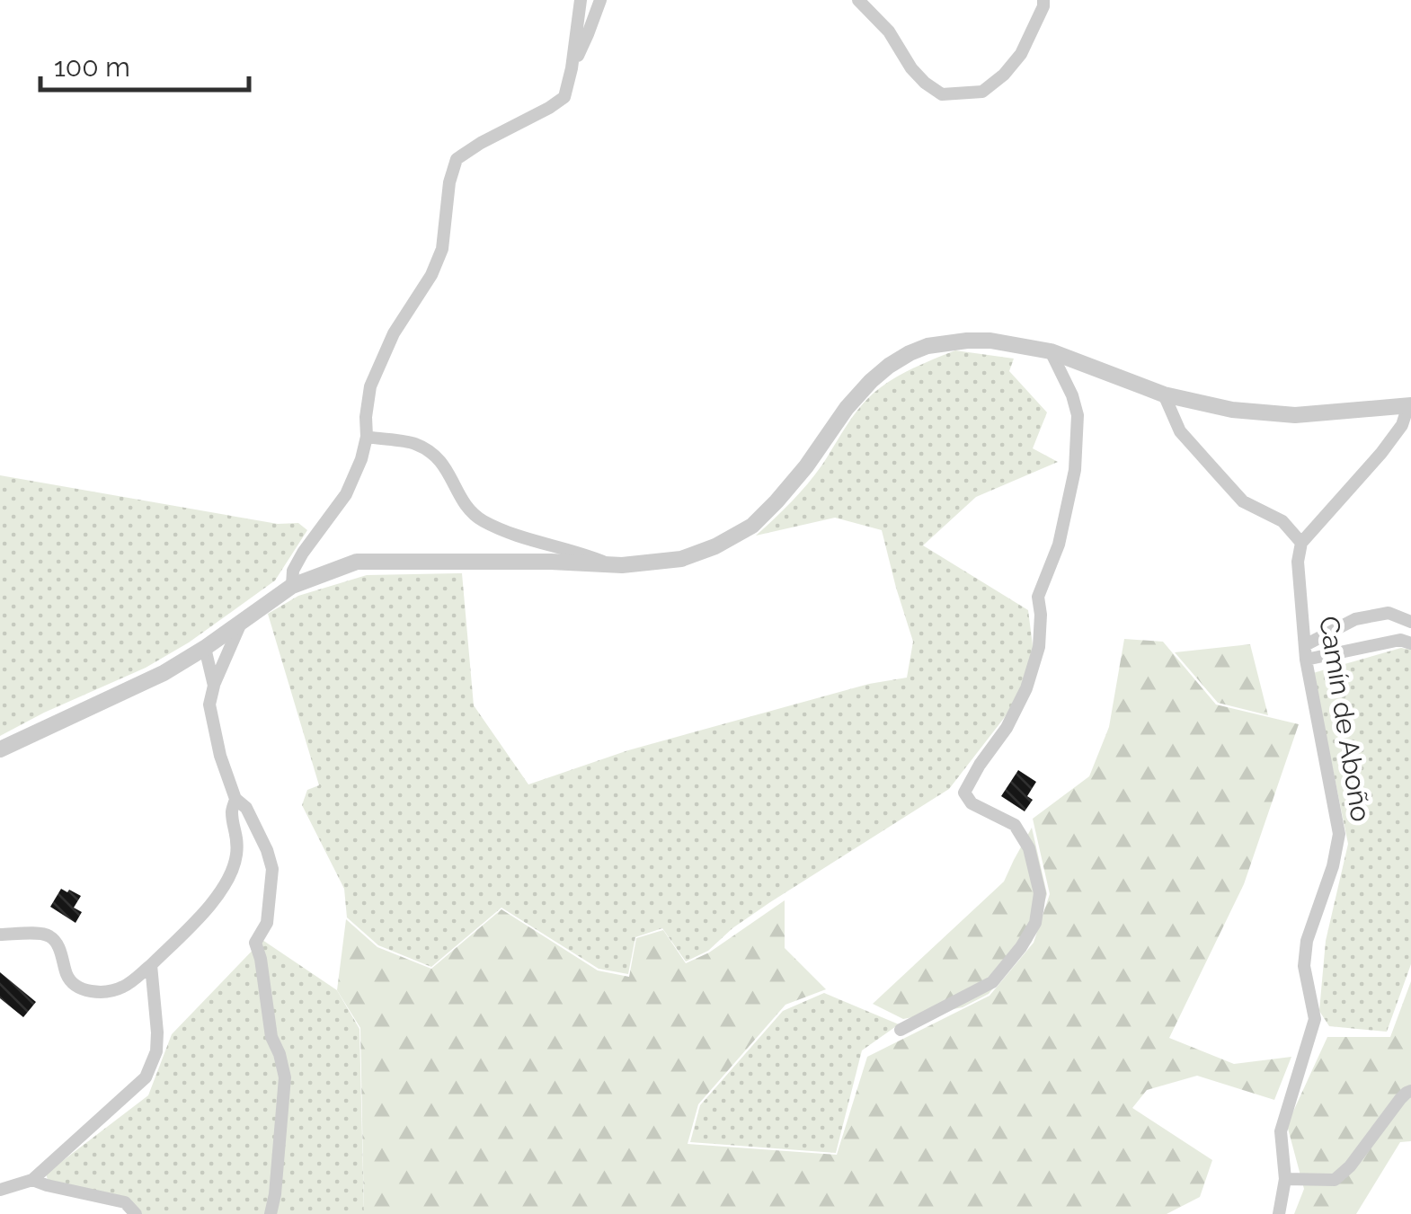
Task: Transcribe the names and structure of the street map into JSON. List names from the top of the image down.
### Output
{
  "streets": {
    "street": ["Camín de Aboño"]
  },
  "scale_bar": "100 m"
}
